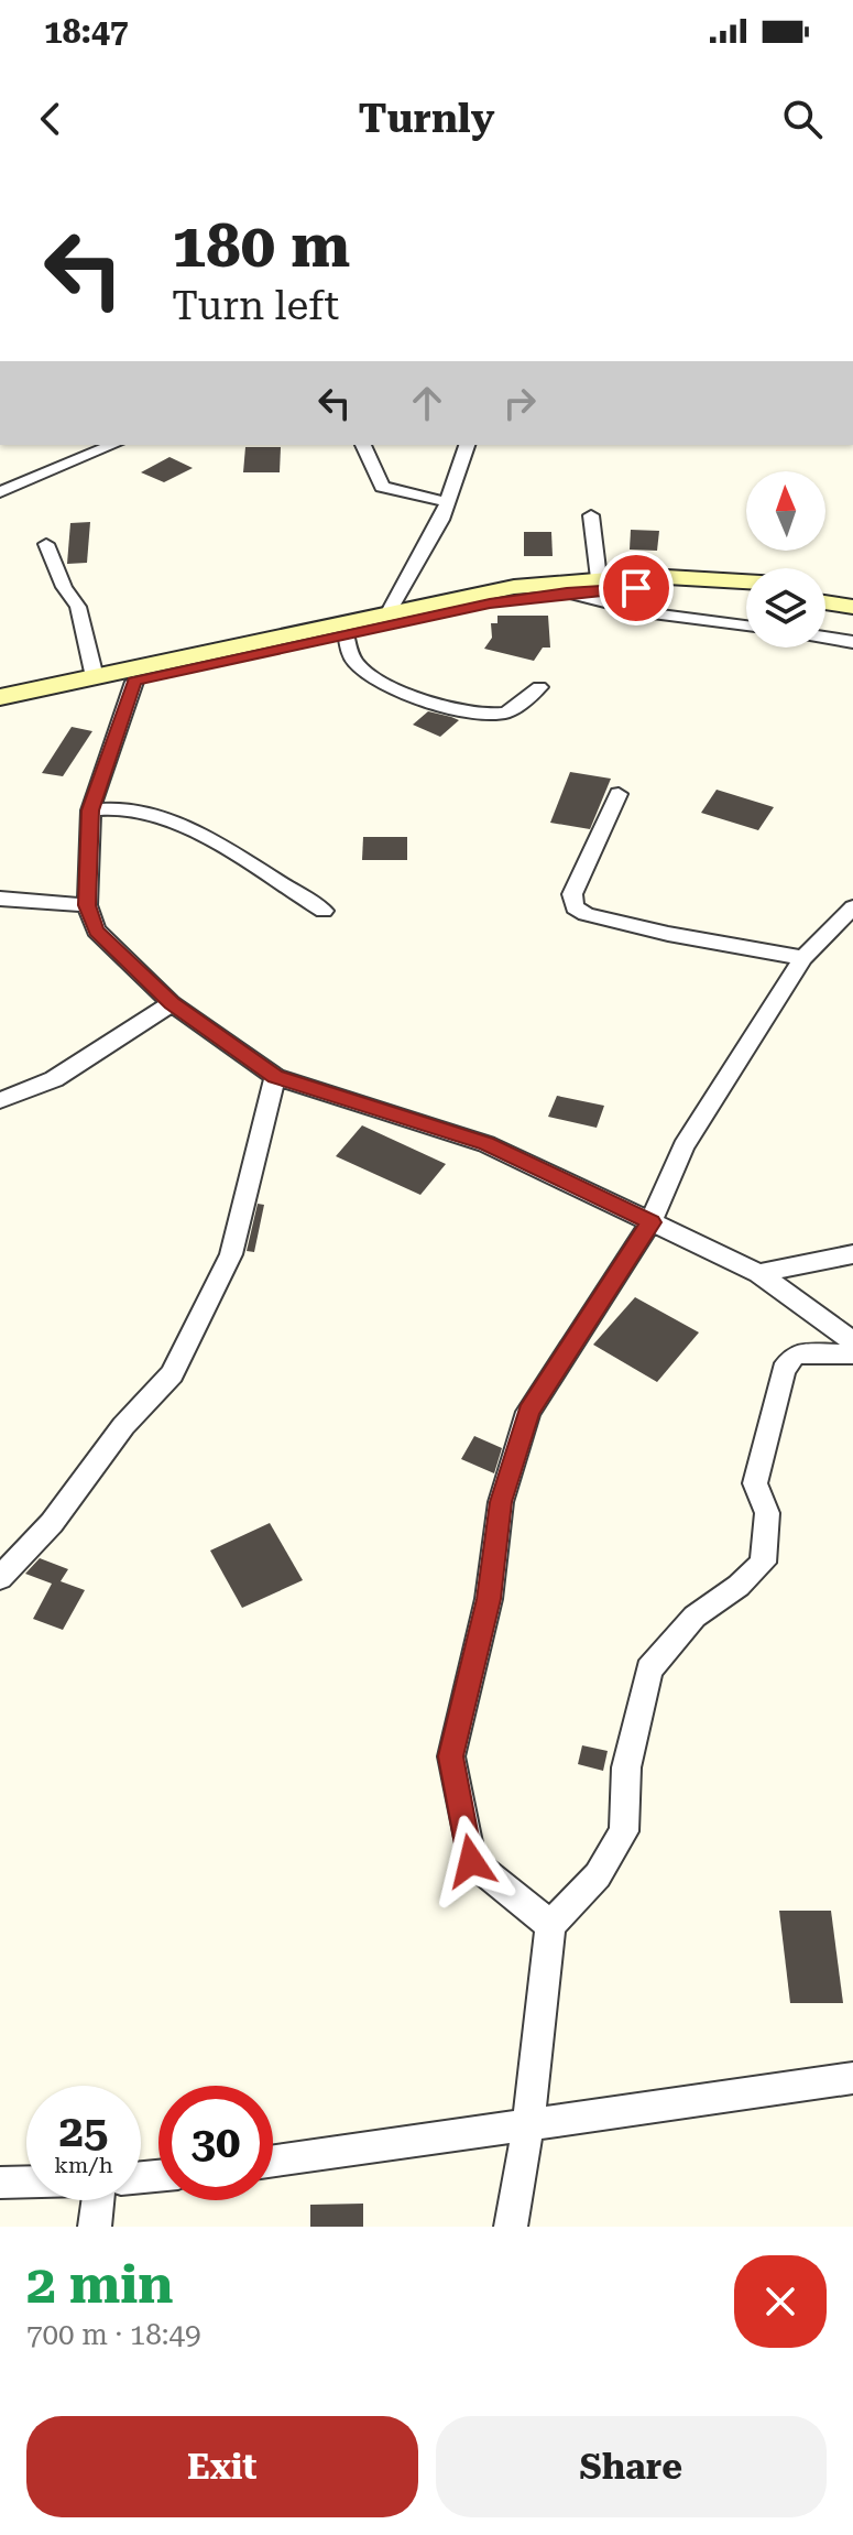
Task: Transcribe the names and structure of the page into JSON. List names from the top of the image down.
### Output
{
  "north": "top",
  "page": {
    "status": "18:47",
    "header": "Turnly",
    "turn": ["180 m", "Turn left"],
    "speed": "25 km/h",
    "limit": "30",
    "heading": ["2 min", "700 m · 18:49"],
    "buttons": ["Exit", "Share"]
  }
}
